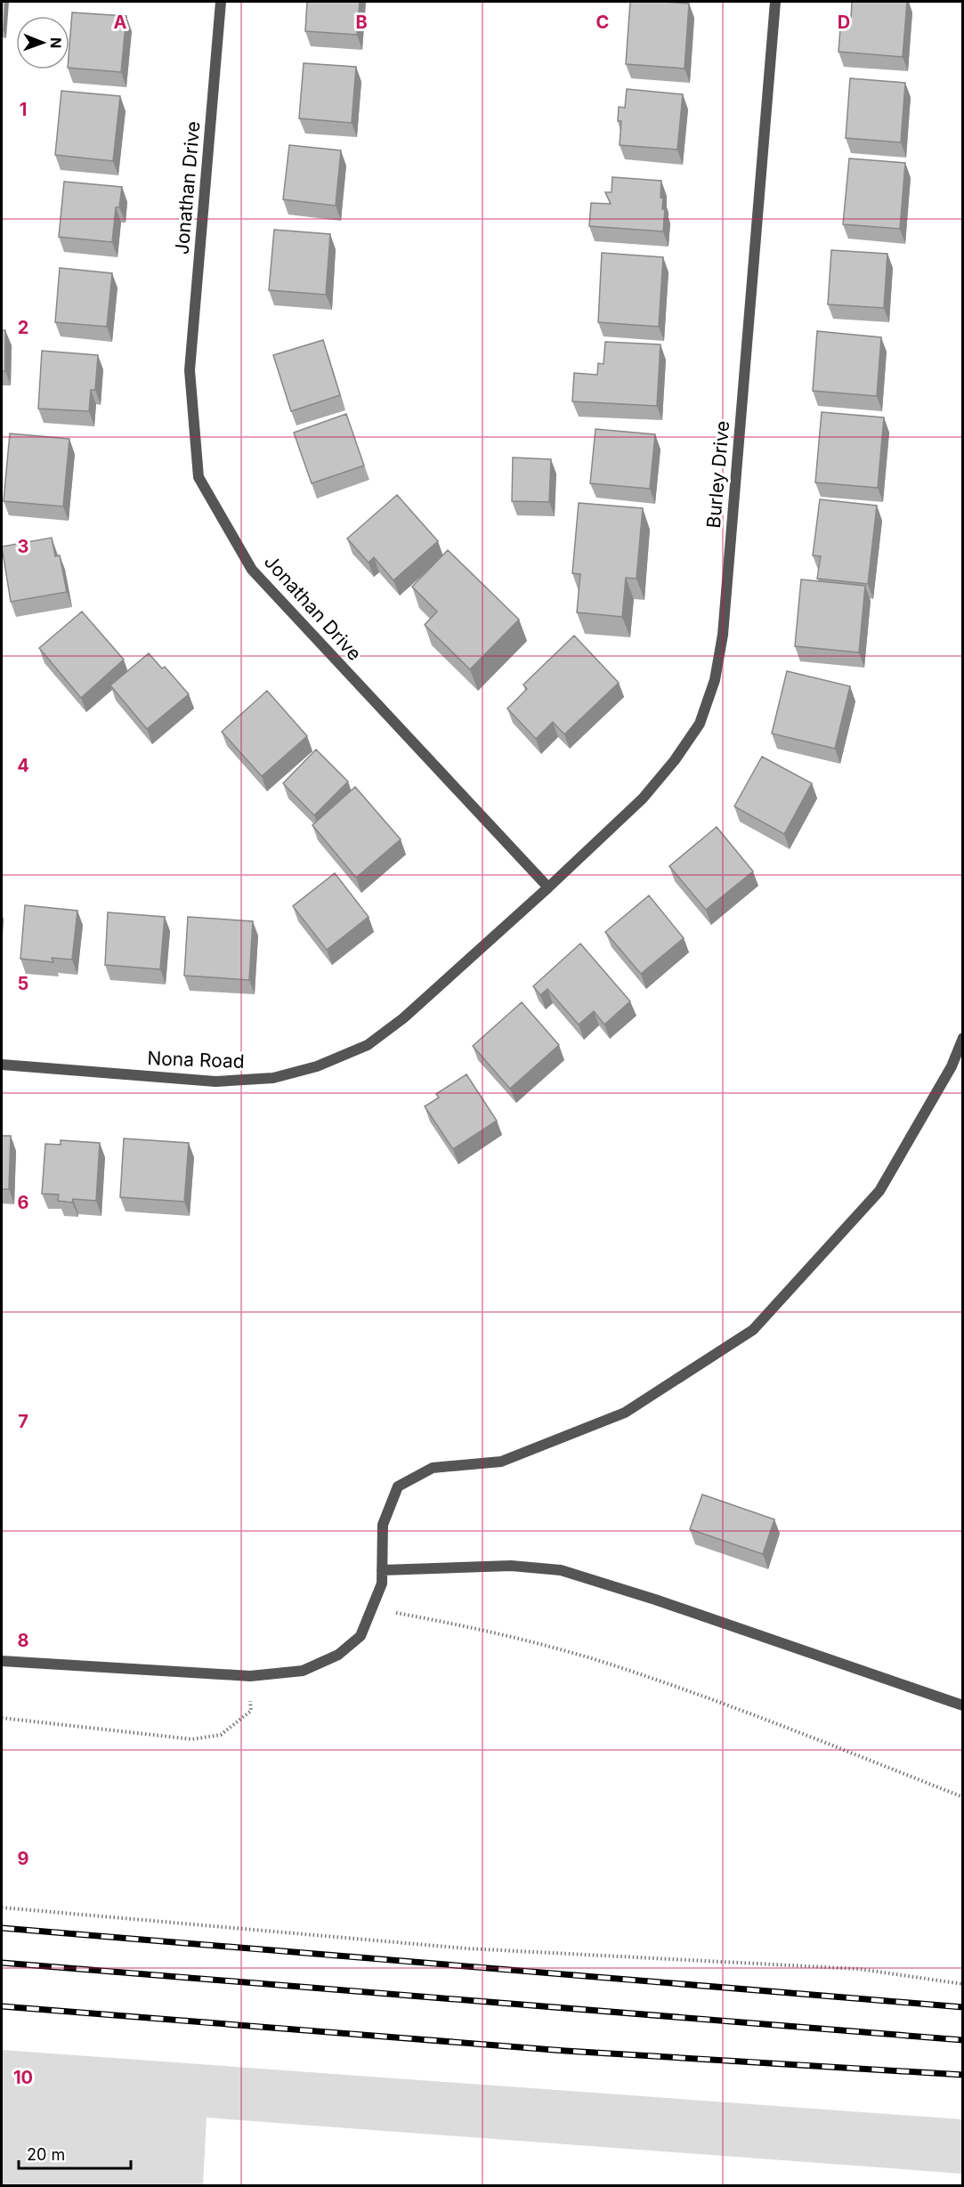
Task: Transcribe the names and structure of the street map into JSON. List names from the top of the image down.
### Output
{
  "streets": {
    "street": ["Jonathan Drive", "Burley Drive", "Nona Road"]
  },
  "crossings": [
    ["Jonathan Drive", "Burley Drive"],
    ["Jonathan Drive", "Nona Road"],
    ["Burley Drive", "Nona Road"]
  ],
  "scale_bar": "20 m",
  "north": "right",
  "grid": {
    "columns": [
      "A",
      "B",
      "C",
      "D"
    ],
    "rows": [
      "1",
      "2",
      "3",
      "4",
      "5",
      "6",
      "7",
      "8",
      "9",
      "10"
    ]
  }
}
